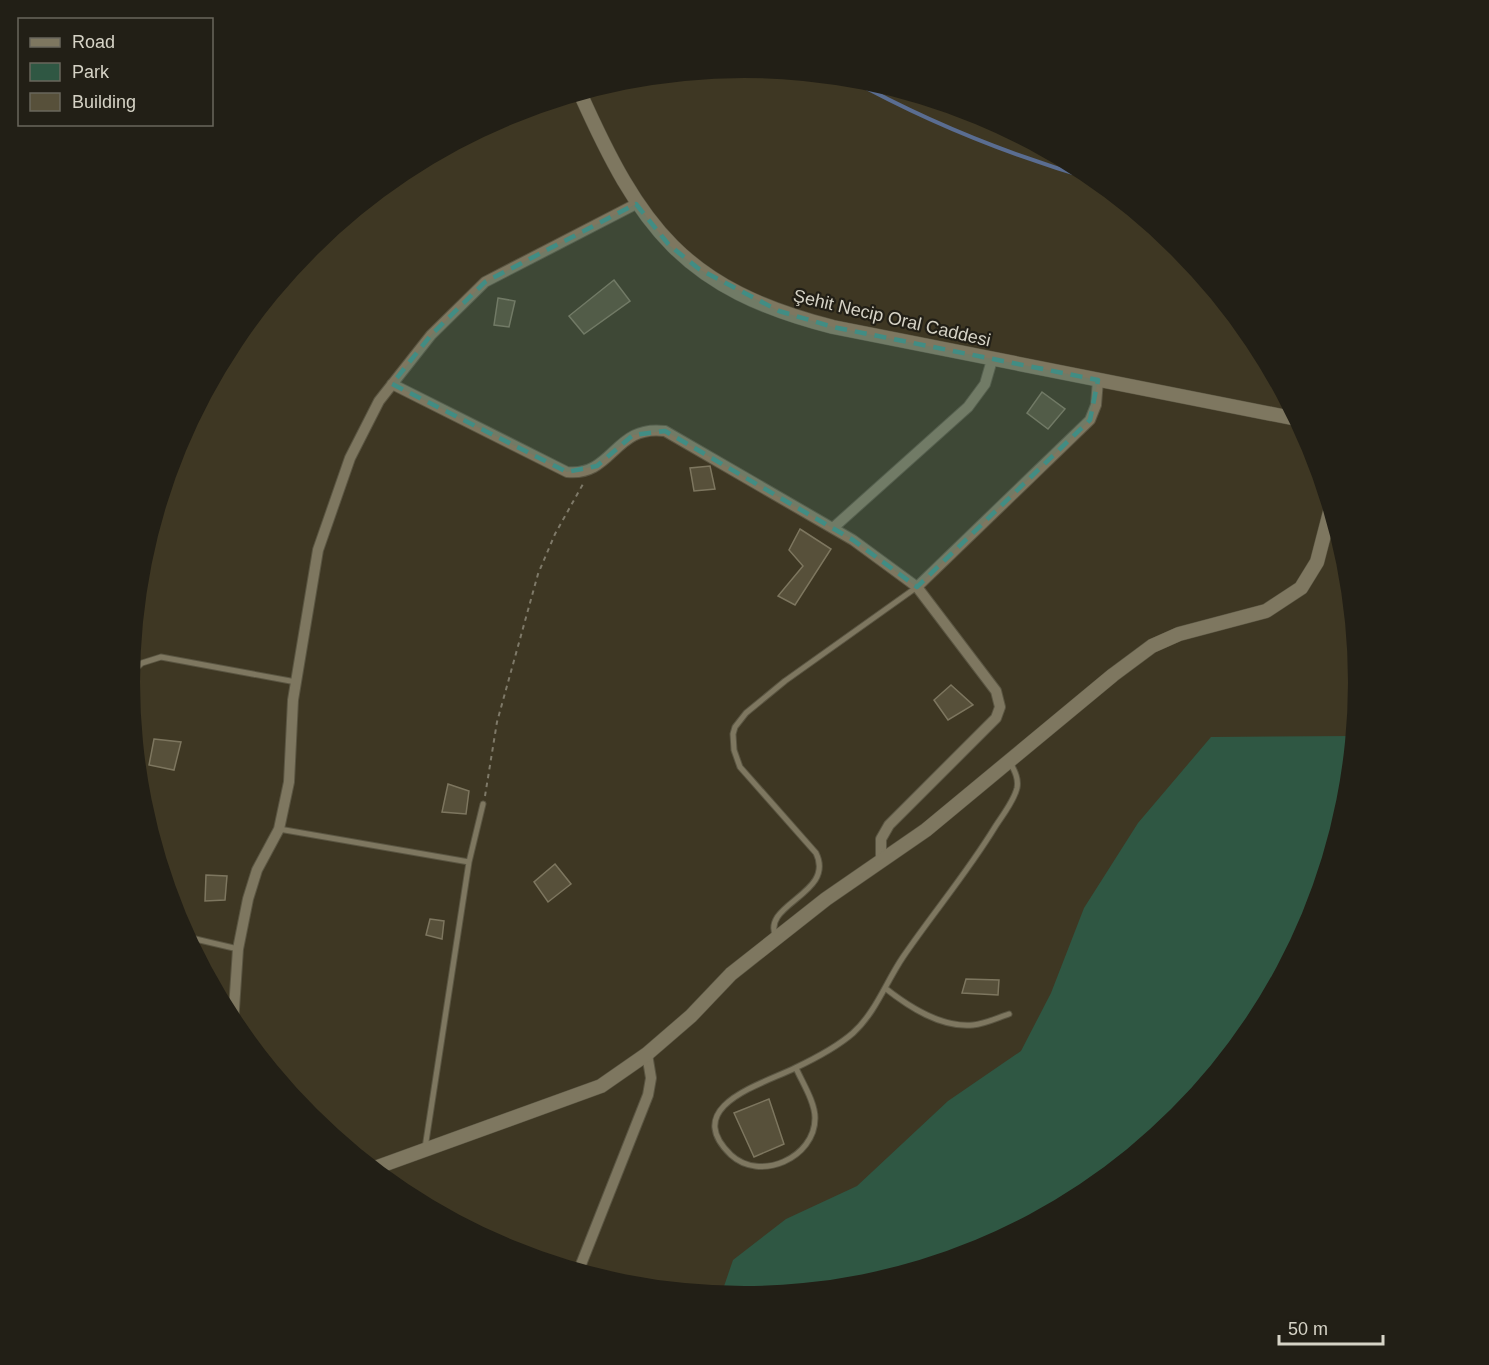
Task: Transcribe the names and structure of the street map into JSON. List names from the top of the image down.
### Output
{
  "streets": {
    "street": ["Şehit Necip Oral Caddesi"]
  },
  "legend": ["Road", "Park", "Building"],
  "scale_bar": "50 m"
}
